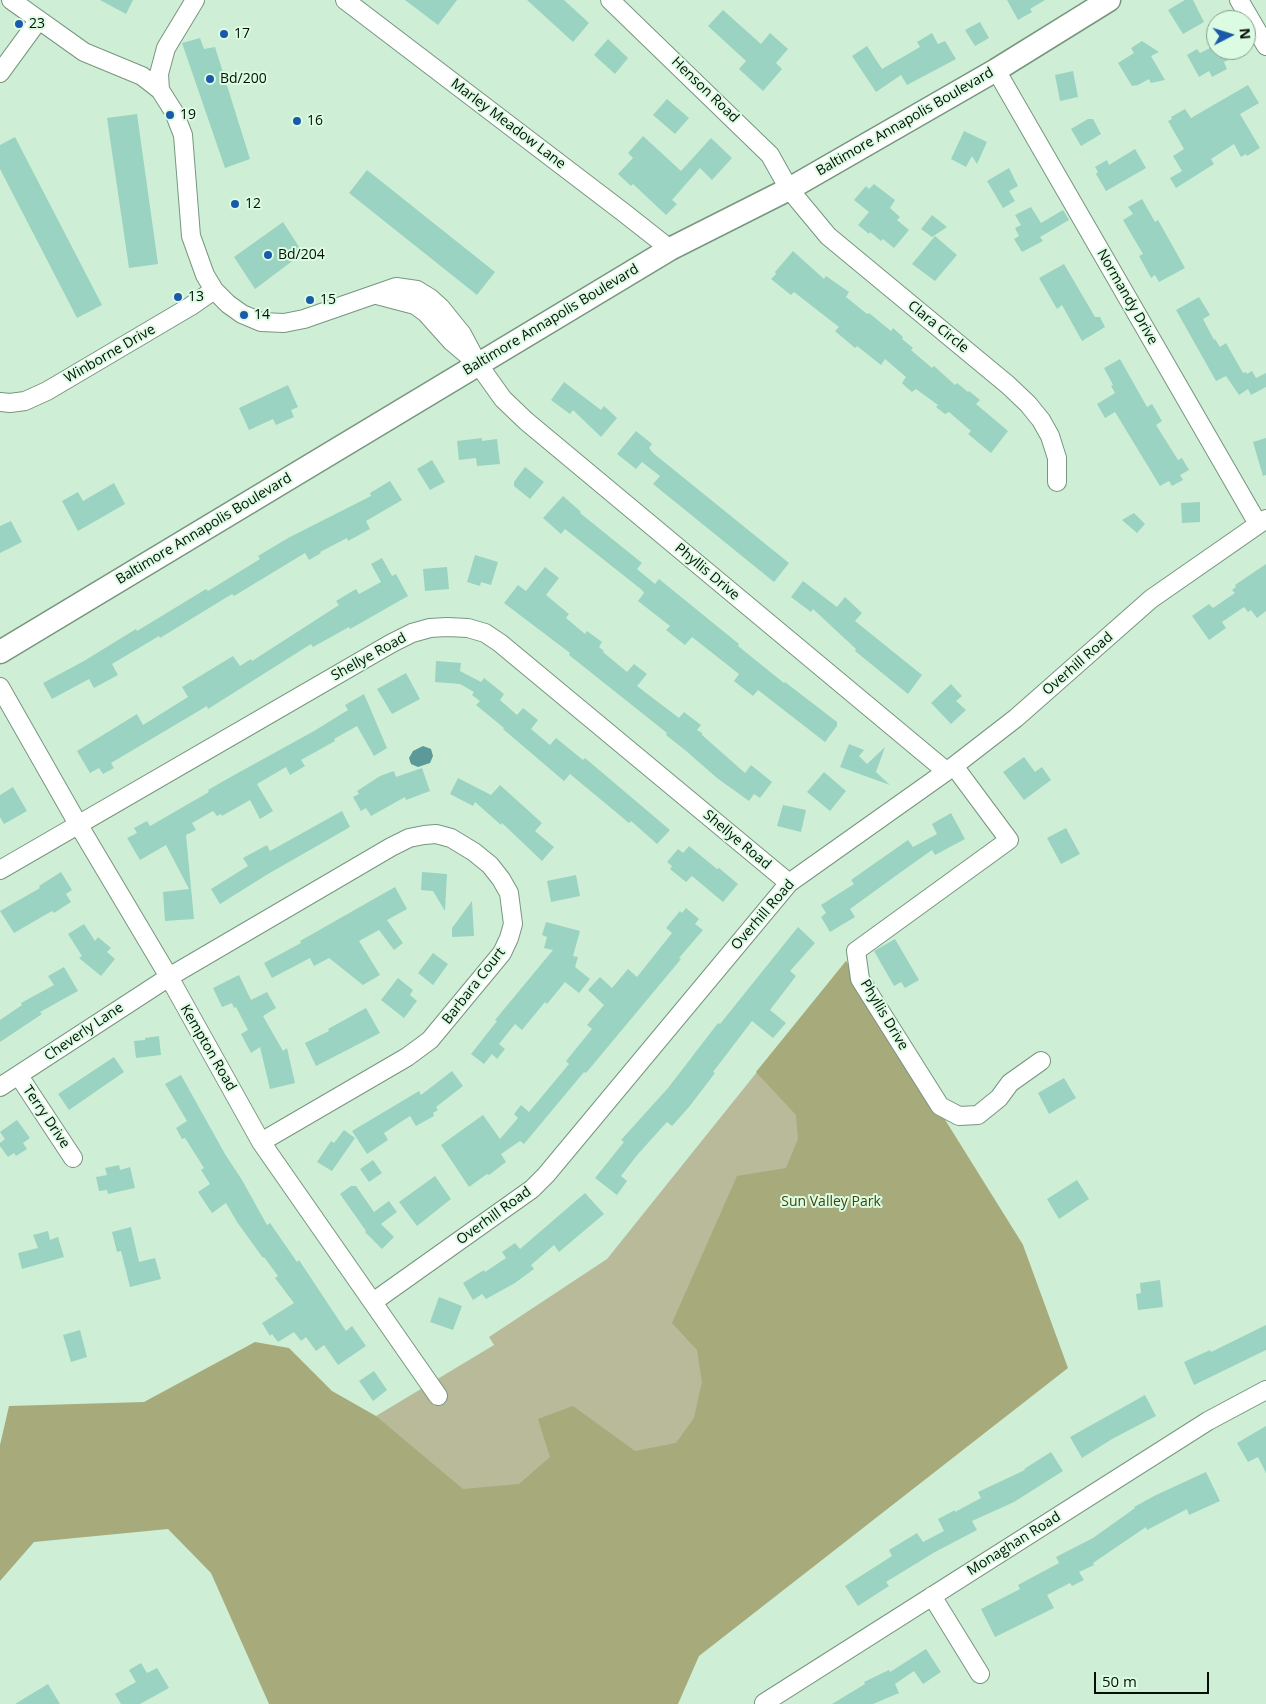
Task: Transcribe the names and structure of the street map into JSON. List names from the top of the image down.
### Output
{
  "streets": {
    "main road": ["Baltimore Annapolis Boulevard"],
    "street": [
      "Henson Road",
      "Marley Meadow Lane",
      "Normandy Drive",
      "Clara Circle",
      "Winborne Drive",
      "Phyllis Drive",
      "Shellye Road",
      "Overhill Road",
      "Barbara Court",
      "Cheverly Lane",
      "Kempton Road",
      "Terry Drive",
      "Monaghan Road"
    ]
  },
  "crossings": [
    ["Henson Road", "Baltimore Annapolis Boulevard"],
    ["Henson Road", "Clara Circle"],
    ["Baltimore Annapolis Boulevard", "Marley Meadow Lane"],
    ["Baltimore Annapolis Boulevard", "Normandy Drive"],
    ["Baltimore Annapolis Boulevard", "Clara Circle"],
    ["Baltimore Annapolis Boulevard", "Phyllis Drive"],
    ["Normandy Drive", "Overhill Road"],
    ["Winborne Drive", "Phyllis Drive"],
    ["Phyllis Drive", "Overhill Road"],
    ["Shellye Road", "Overhill Road"],
    ["Shellye Road", "Kempton Road"],
    ["Overhill Road", "Kempton Road"],
    ["Barbara Court", "Cheverly Lane"],
    ["Barbara Court", "Kempton Road"],
    ["Cheverly Lane", "Kempton Road"],
    ["Cheverly Lane", "Terry Drive"]
  ],
  "parks": ["Sun Valley Park"],
  "places": [
    "23",
    "17",
    "Bd/200",
    "19",
    "16",
    "12",
    "Bd/204",
    "13",
    "15",
    "14"
  ],
  "scale_bar": "50 m",
  "north": "right"
}
